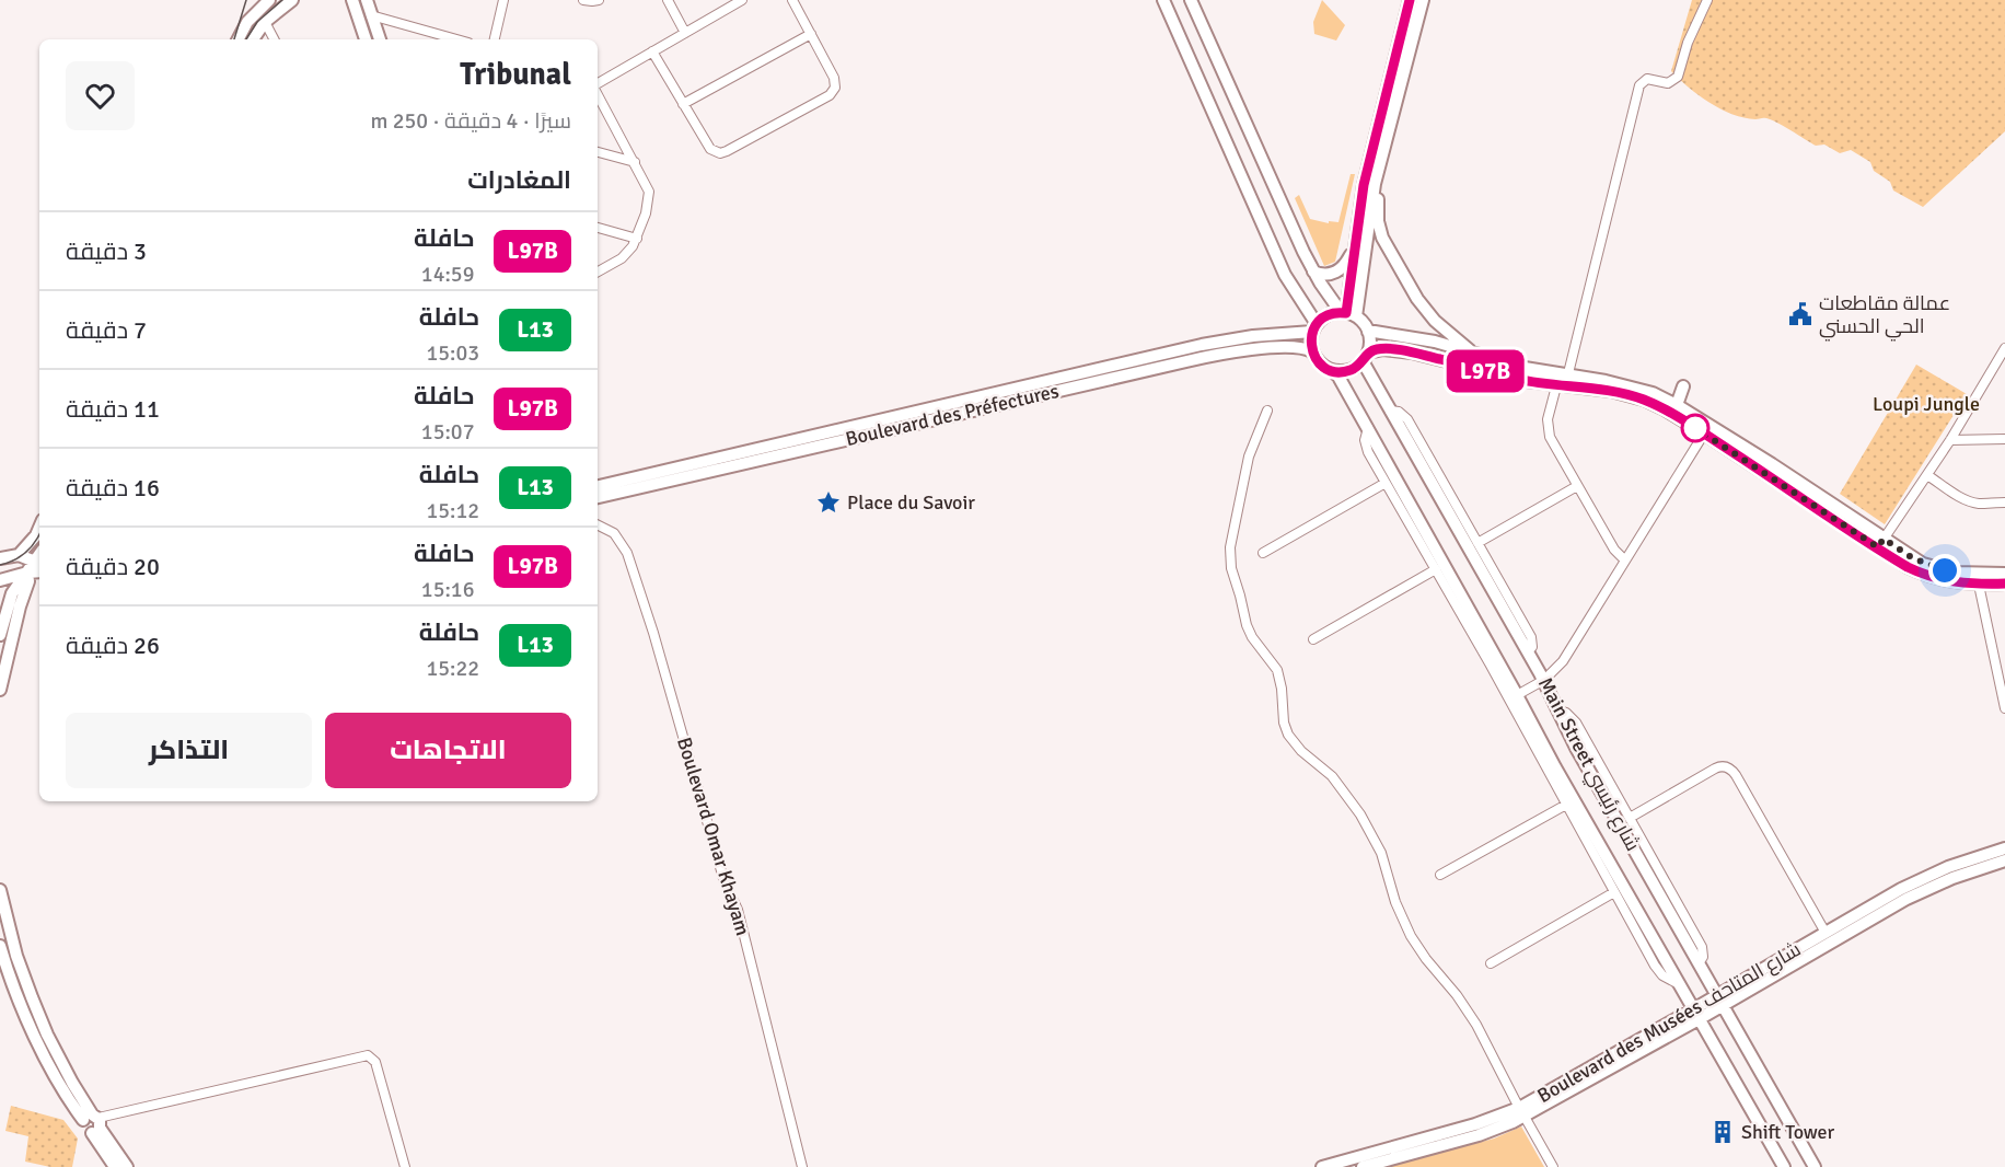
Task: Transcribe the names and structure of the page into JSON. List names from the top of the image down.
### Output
{
  "streets": {
    "street": [
      "Boulevard des Préfectures",
      "Main Street شارع رئيسي",
      "Boulevard Omar Khayam",
      "Boulevard des Musées شارع المتاحف"
    ]
  },
  "crossings": [
    ["Boulevard des Préfectures", "Main Street شارع رئيسي"],
    ["Main Street شارع رئيسي", "Boulevard des Musées شارع المتاحف"]
  ],
  "parks": ["Loupi Jungle"],
  "places": {
    "public building": ["عمالة مقاطعات الحي الحسني"],
    "place": ["Place du Savoir"],
    "building": ["Shift Tower"]
  },
  "lines": ["bus line L97B"],
  "page": {
    "on_map": "L97B",
    "heading": [
      ["Tribunal", "سيرًا · 4 دقيقة · 250 m"],
      "المغادرات"
    ],
    "list": [
      {
        "mark": "L97B",
        "name": "حافلة",
        "note": "14:59",
        "value": "3 دقيقة"
      },
      {
        "mark": "L13",
        "name": "حافلة",
        "note": "15:03",
        "value": "7 دقيقة"
      },
      {
        "mark": "L97B",
        "name": "حافلة",
        "note": "15:07",
        "value": "11 دقيقة"
      },
      {
        "mark": "L13",
        "name": "حافلة",
        "note": "15:12",
        "value": "16 دقيقة"
      },
      {
        "mark": "L97B",
        "name": "حافلة",
        "note": "15:16",
        "value": "20 دقيقة"
      },
      {
        "mark": "L13",
        "name": "حافلة",
        "note": "15:22",
        "value": "26 دقيقة"
      }
    ],
    "buttons": ["الاتجاهات", "التذاكر"]
  }
}
